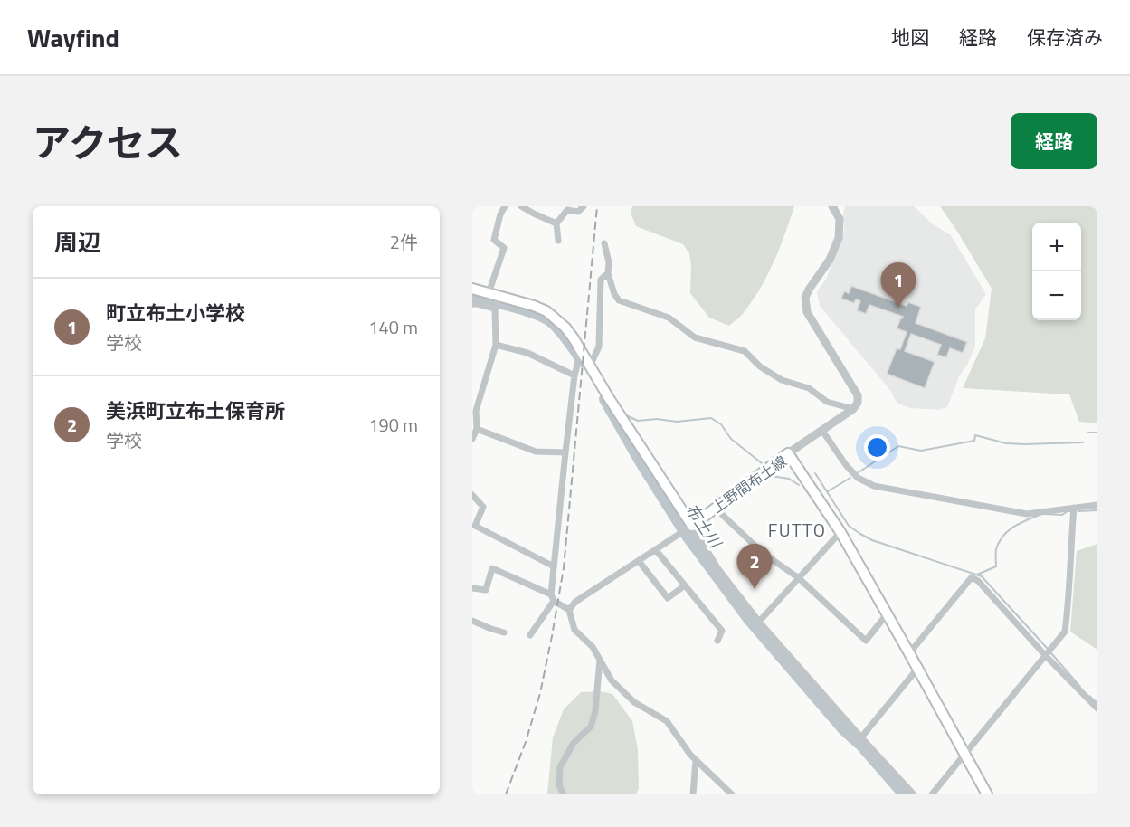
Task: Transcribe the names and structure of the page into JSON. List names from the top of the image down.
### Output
{
  "streets": {
    "main road": ["上野間布土線"]
  },
  "districts": ["FUTTO"],
  "water": ["布土川"],
  "page": {
    "header": "Wayfind",
    "nav": ["地図", "経路", "保存済み"],
    "title": "アクセス",
    "buttons": "経路",
    "heading": ["周辺", "2件"],
    "map_buttons": ["+", "−"],
    "pins": ["1", "2"],
    "list": [
      {
        "mark": "1",
        "name": "町立布土小学校",
        "note": "学校",
        "value": "140 m"
      },
      {
        "mark": "2",
        "name": "美浜町立布土保育所",
        "note": "学校",
        "value": "190 m"
      }
    ]
  }
}
